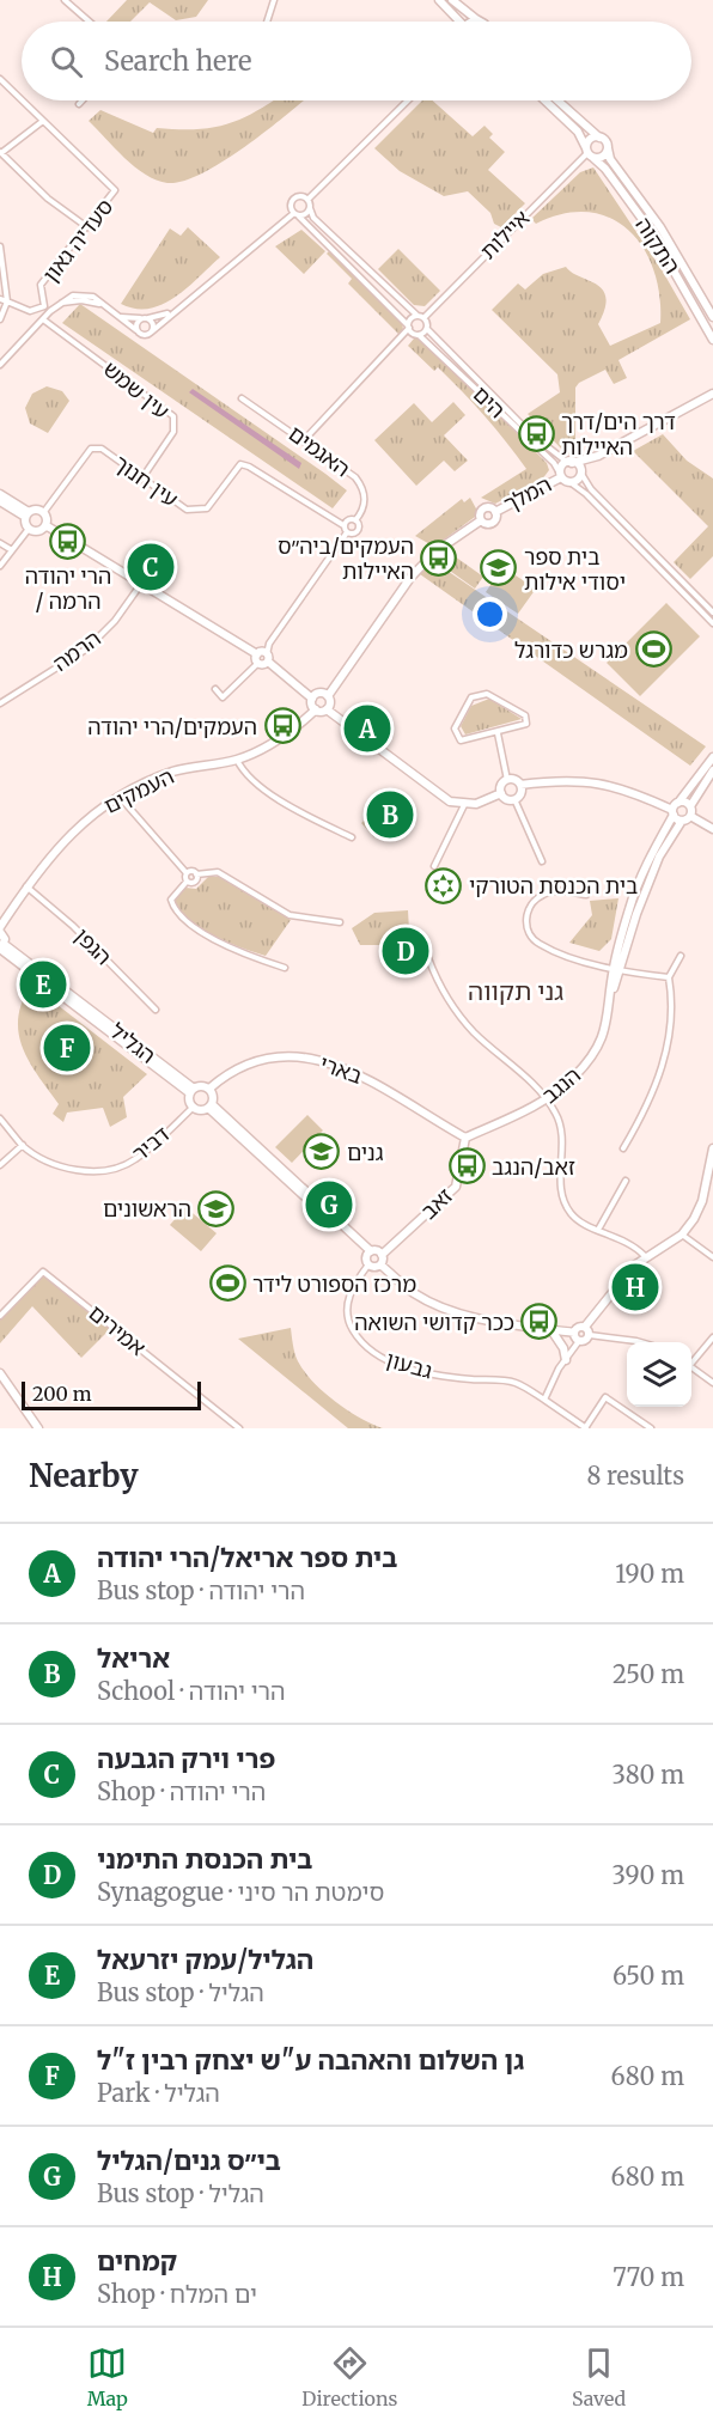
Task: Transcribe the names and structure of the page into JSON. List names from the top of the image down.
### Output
{
  "streets": {
    "street": [
      "איילות",
      "סעדיה גאון",
      "התקוה",
      "עין שמש",
      "הים",
      "האגמים",
      "עין חנוך",
      "המלך",
      "הרמה",
      "העמקים",
      "הגפן",
      "הגליל",
      "בארי",
      "הנגב",
      "דביר",
      "זאב",
      "אמירים",
      "גבעון"
    ]
  },
  "crossings": [
    ["איילות", "התקוה"],
    ["עין שמש", "עין חנוך"],
    ["הים", "המלך"],
    ["האגמים", "עין חנוך"],
    ["העמקים", "הגפן"],
    ["הגליל", "בארי"],
    ["הגליל", "דביר"],
    ["בארי", "הנגב"],
    ["בארי", "דביר"],
    ["בארי", "זאב"],
    ["הנגב", "זאב"]
  ],
  "districts": ["גני תקווה"],
  "places": {
    "bus stop": [
      "דרך הים/דרך האיילות",
      "הרי יהודה / הרמה",
      "העמקים/ביה״ס האיילות",
      "העמקים/הרי יהודה",
      "זאב/הנגב",
      "ככר קדושי השואה"
    ],
    "school or university": ["בית ספר יסודי אילות", "גנים", "הראשונים"],
    "sports": ["מגרש כדורגל", "מרכז הספורט לידר"],
    "synagogue": ["בית הכנסת הטורקי"]
  },
  "scale_bar": "200 m",
  "page": {
    "search": "Search here",
    "pins": [
      "C",
      "A",
      "B",
      "D",
      "E",
      "F",
      "G",
      "H"
    ],
    "scale": "200 m",
    "heading": ["Nearby", "8 results"],
    "list": [
      {
        "mark": "A",
        "name": "בית ספר אריאל/הרי יהודה",
        "note": "Bus stop · הרי יהודה",
        "value": "190 m"
      },
      {
        "mark": "B",
        "name": "אריאל",
        "note": "School · הרי יהודה",
        "value": "250 m"
      },
      {
        "mark": "C",
        "name": "פרי וירק הגבעה",
        "note": "Shop · הרי יהודה",
        "value": "380 m"
      },
      {
        "mark": "D",
        "name": "בית הכנסת התימני",
        "note": "Synagogue · סימטת הר סיני",
        "value": "390 m"
      },
      {
        "mark": "E",
        "name": "הגליל/עמק יזרעאל",
        "note": "Bus stop · הגליל",
        "value": "650 m"
      },
      {
        "mark": "F",
        "name": "גן השלום והאהבה ע\"ש יצחק רבין ז\"ל",
        "note": "Park · הגליל",
        "value": "680 m"
      },
      {
        "mark": "G",
        "name": "בי״ס גנים/הגליל",
        "note": "Bus stop · הגליל",
        "value": "680 m"
      },
      {
        "mark": "H",
        "name": "קמחים",
        "note": "Shop · ים המלח",
        "value": "770 m"
      }
    ],
    "nav": ["Map", "Directions", "Saved"]
  }
}
